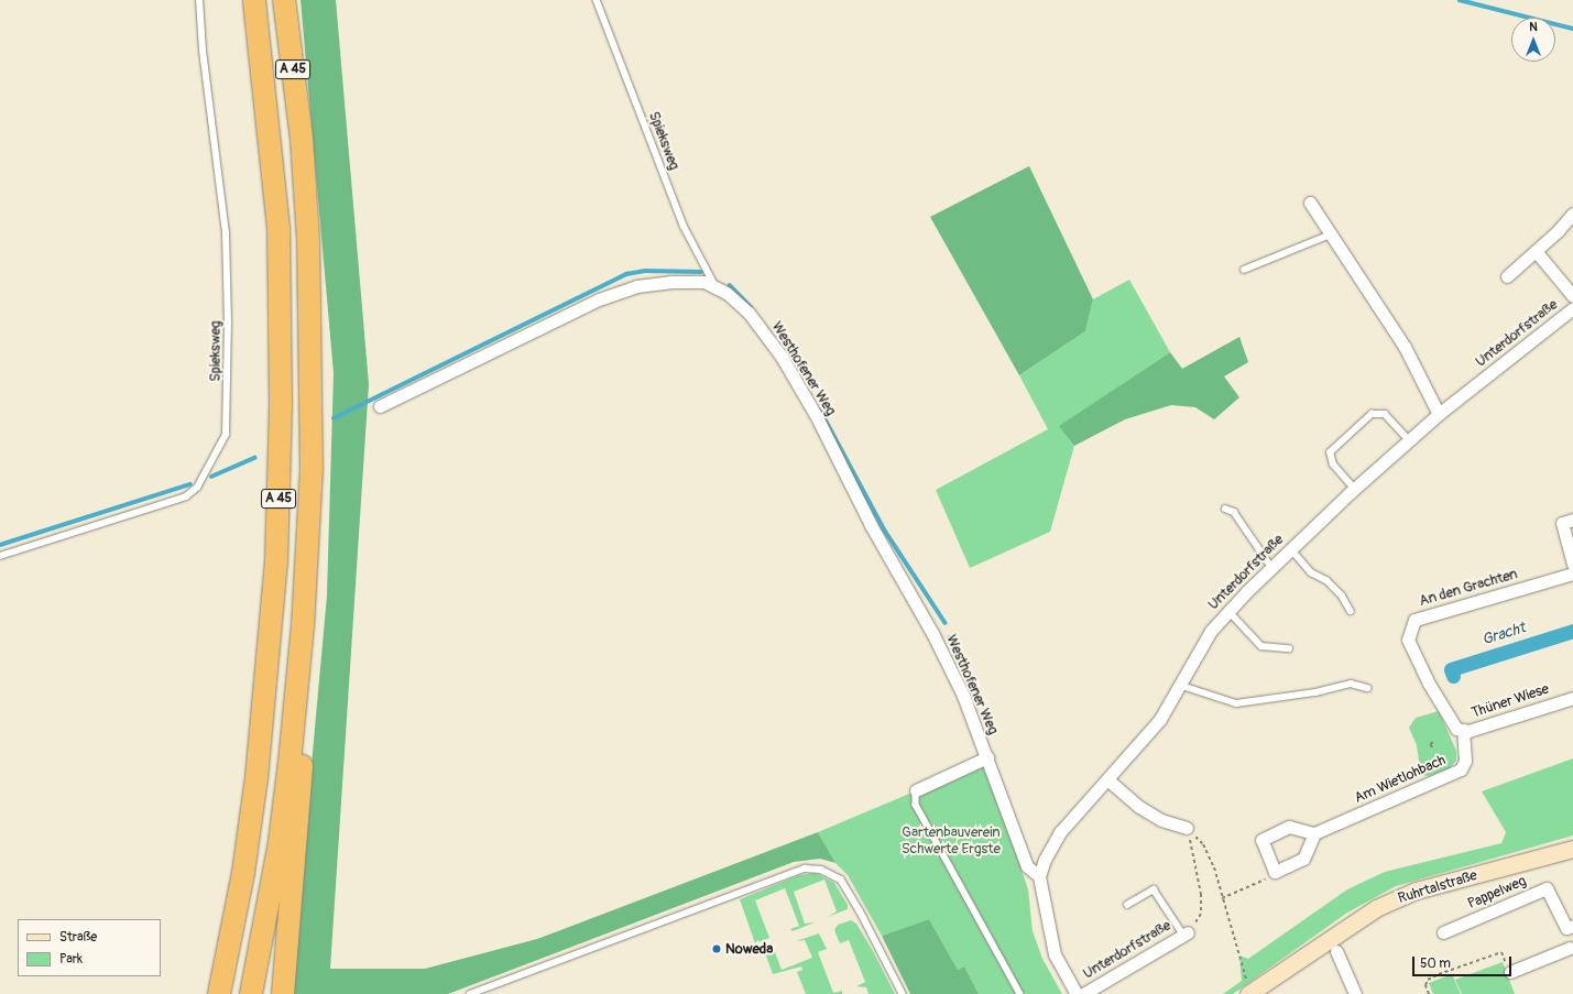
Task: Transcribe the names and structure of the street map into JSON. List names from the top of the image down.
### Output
{
  "streets": {
    "highway": ["A 45"],
    "main road": ["Ruhrtalstraße"],
    "street": [
      "Unterdorfstraße",
      "Westhofener Weg",
      "An den Grachten",
      "Thüner Wiese",
      "Am Wietlohbach",
      "Pappelweg"
    ],
    "lane": ["Spieksweg"]
  },
  "crossings": [
    ["Spieksweg", "Westhofener Weg"],
    ["Unterdorfstraße", "Westhofener Weg"],
    ["An den Grachten", "Thüner Wiese"],
    ["Thüner Wiese", "Am Wietlohbach"]
  ],
  "water": ["Gracht"],
  "parks": ["Gartenbauverein Schwerte Ergste"],
  "places": ["Noweda"],
  "legend": ["Straße", "Park"],
  "scale_bar": "50 m",
  "north": "top"
}
